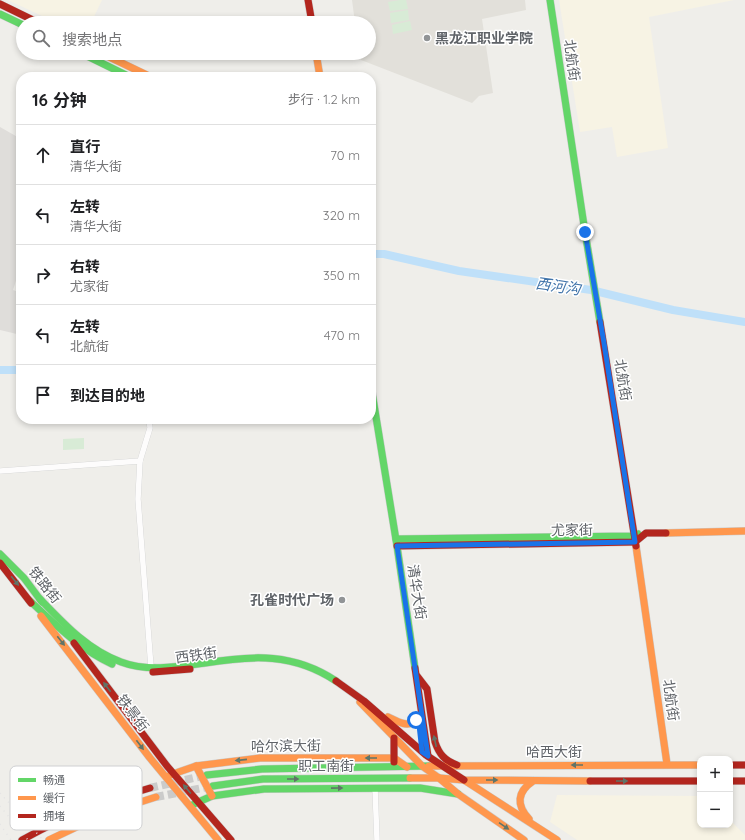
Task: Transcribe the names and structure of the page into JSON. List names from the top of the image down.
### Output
{
  "streets": {
    "main road": [
      "北航街",
      "尤家街",
      "铁路街",
      "清华大街",
      "西铁街",
      "铁景街",
      "哈尔滨大街",
      "哈西大街",
      "职工南街"
    ]
  },
  "crossings": [
    ["北航街", "尤家街"],
    ["北航街", "哈西大街"],
    ["尤家街", "清华大街"],
    ["铁路街", "西铁街"],
    ["铁路街", "铁景街"],
    ["清华大街", "哈西大街"],
    ["西铁街", "铁景街"],
    ["铁景街", "哈尔滨大街"],
    ["哈西大街", "职工南街"]
  ],
  "water": ["西河沟"],
  "places": ["黑龙江职业学院", "孔雀时代广场"],
  "legend": ["畅通", "缓行", "拥堵"],
  "page": {
    "search": "搜索地点",
    "heading": ["16 分钟", "步行 · 1.2 km"],
    "list": [
      ["直行", "清华大街", "70 m"],
      ["左转", "清华大街", "320 m"],
      ["右转", "尤家街", "350 m"],
      ["左转", "北航街", "470 m"],
      "到达目的地"
    ],
    "map_buttons": ["+", "−"]
  }
}
